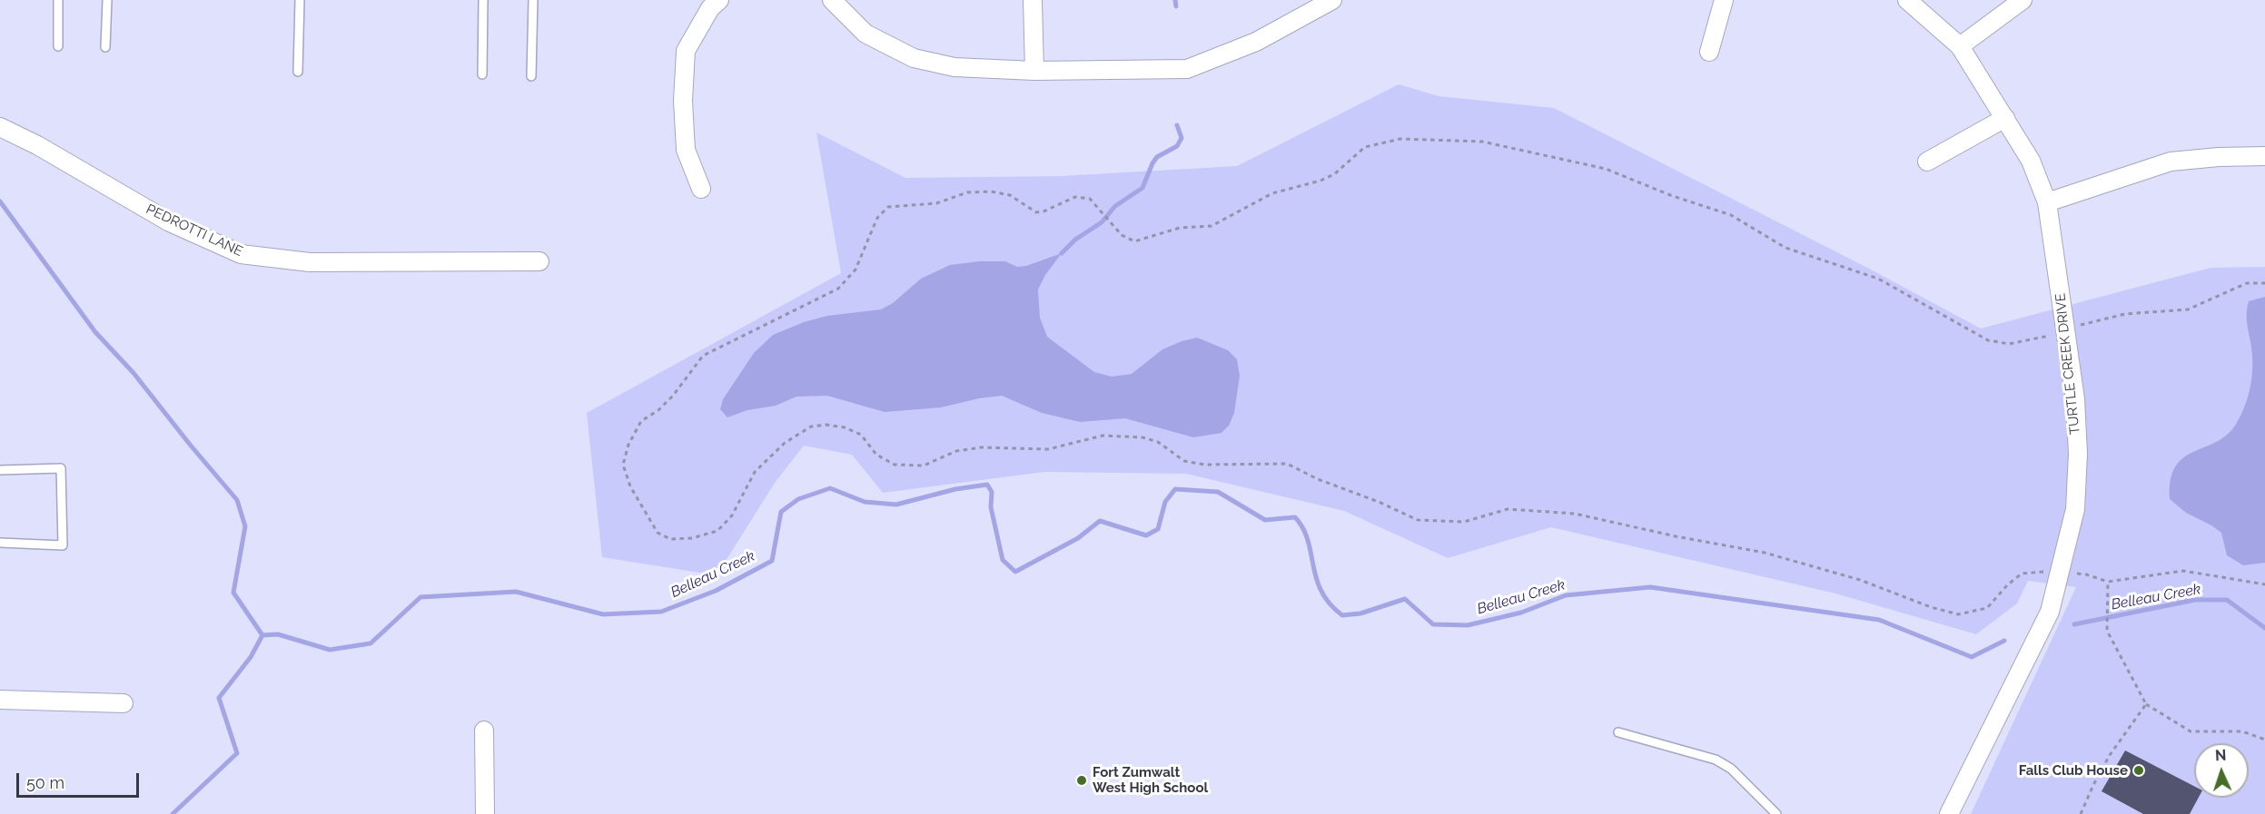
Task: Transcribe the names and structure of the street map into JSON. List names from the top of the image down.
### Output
{
  "streets": {
    "street": ["PEDROTTI LANE", "TURTLE CREEK DRIVE"]
  },
  "water": ["Belleau Creek"],
  "places": ["Falls Club House", "Fort Zumwalt West High School"],
  "scale_bar": "50 m",
  "north": "top"
}
